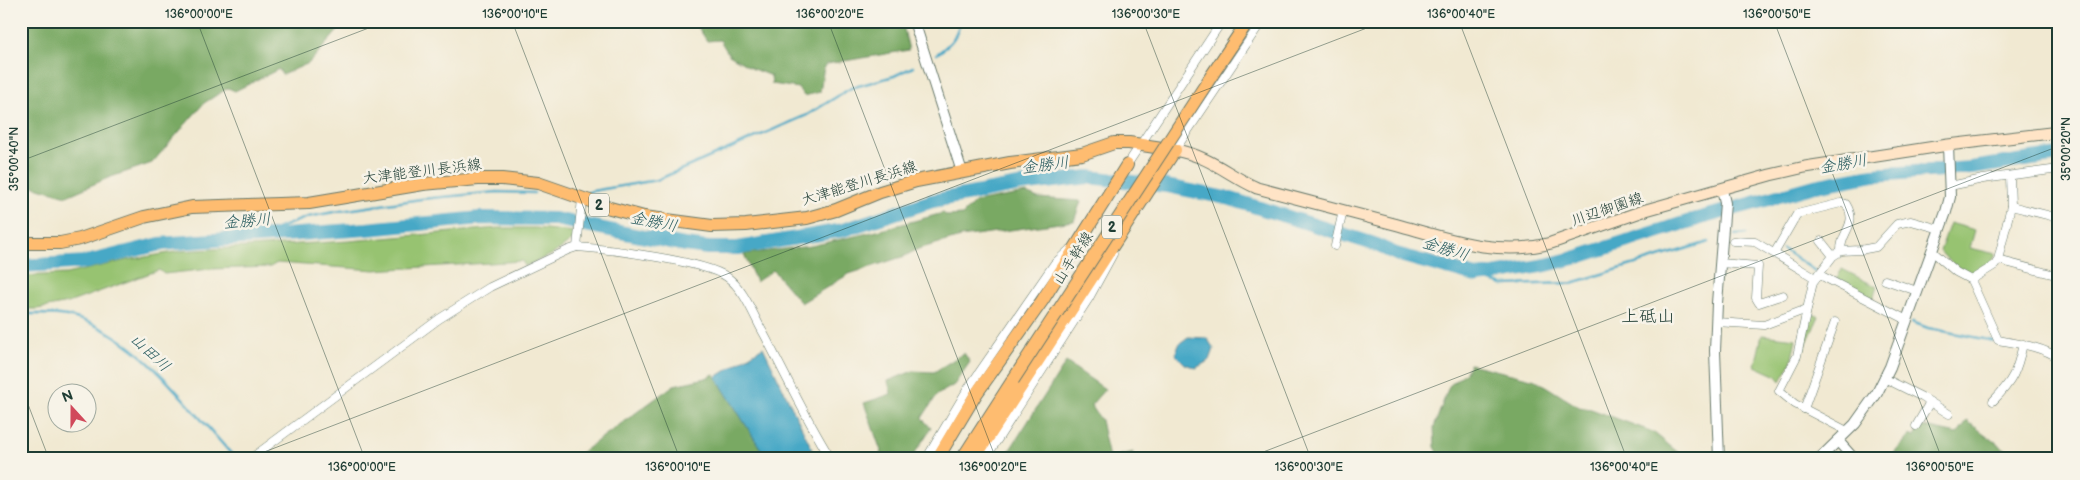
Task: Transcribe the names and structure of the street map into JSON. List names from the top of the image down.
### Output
{
  "streets": {
    "main road": [
      "大津能登川長浜線",
      "2",
      "川辺御園線",
      "山手幹線"
    ]
  },
  "crossings": [
    ["大津能登川長浜線", "川辺御園線"]
  ],
  "districts": ["上砥山"],
  "water": ["金勝川", "山田川"],
  "north": "top",
  "coordinates": [
    "136°00'00\"E",
    "136°00'10\"E",
    "136°00'20\"E",
    "136°00'30\"E",
    "136°00'40\"E",
    "136°00'50\"E",
    "35°00'20\"N",
    "35°00'40\"N"
  ]
}
